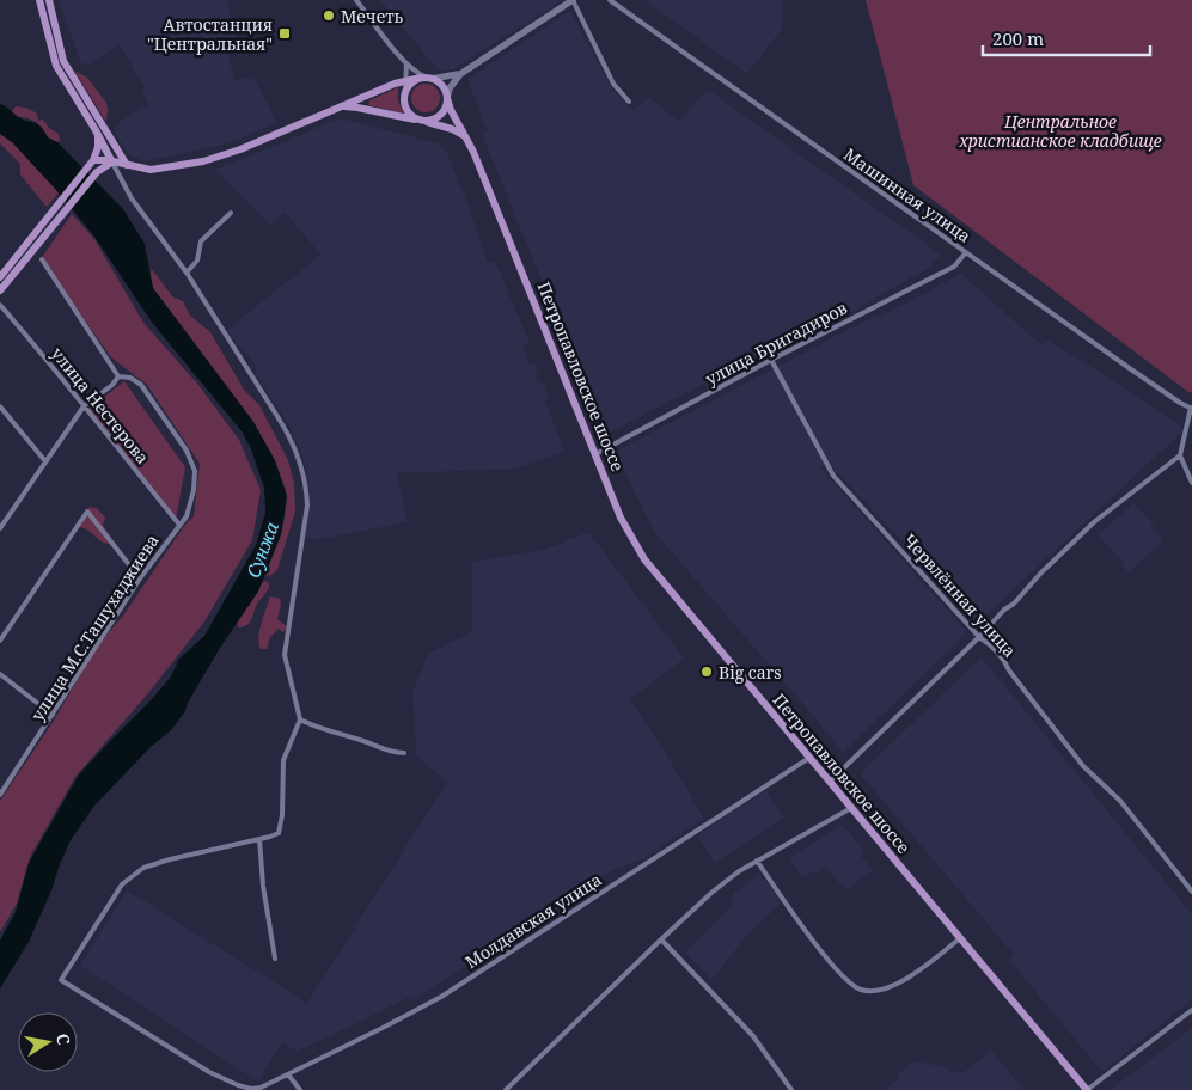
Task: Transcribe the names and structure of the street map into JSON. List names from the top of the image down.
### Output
{
  "streets": {
    "main road": ["Петропавловское шоссе"],
    "street": [
      "Машинная улица",
      "улица Бригадиров",
      "улица Нестерова",
      "Червлённая улица",
      "улица М.С.Ташухаджиева",
      "Молдавская улица"
    ]
  },
  "crossings": [
    ["Машинная улица", "улица Бригадиров"],
    ["улица Бригадиров", "Петропавловское шоссе"],
    ["улица Бригадиров", "Червлённая улица"],
    ["Петропавловское шоссе", "Молдавская улица"],
    ["улица Нестерова", "улица М.С.Ташухаджиева"]
  ],
  "water": ["Сунжа"],
  "parks": ["Центральное христианское кладбище"],
  "places": {
    "other": ["Мечеть", "Big cars"],
    "transit": ["Автостанция \"Центральная\""]
  },
  "scale_bar": "200 m",
  "north": "right"
}
